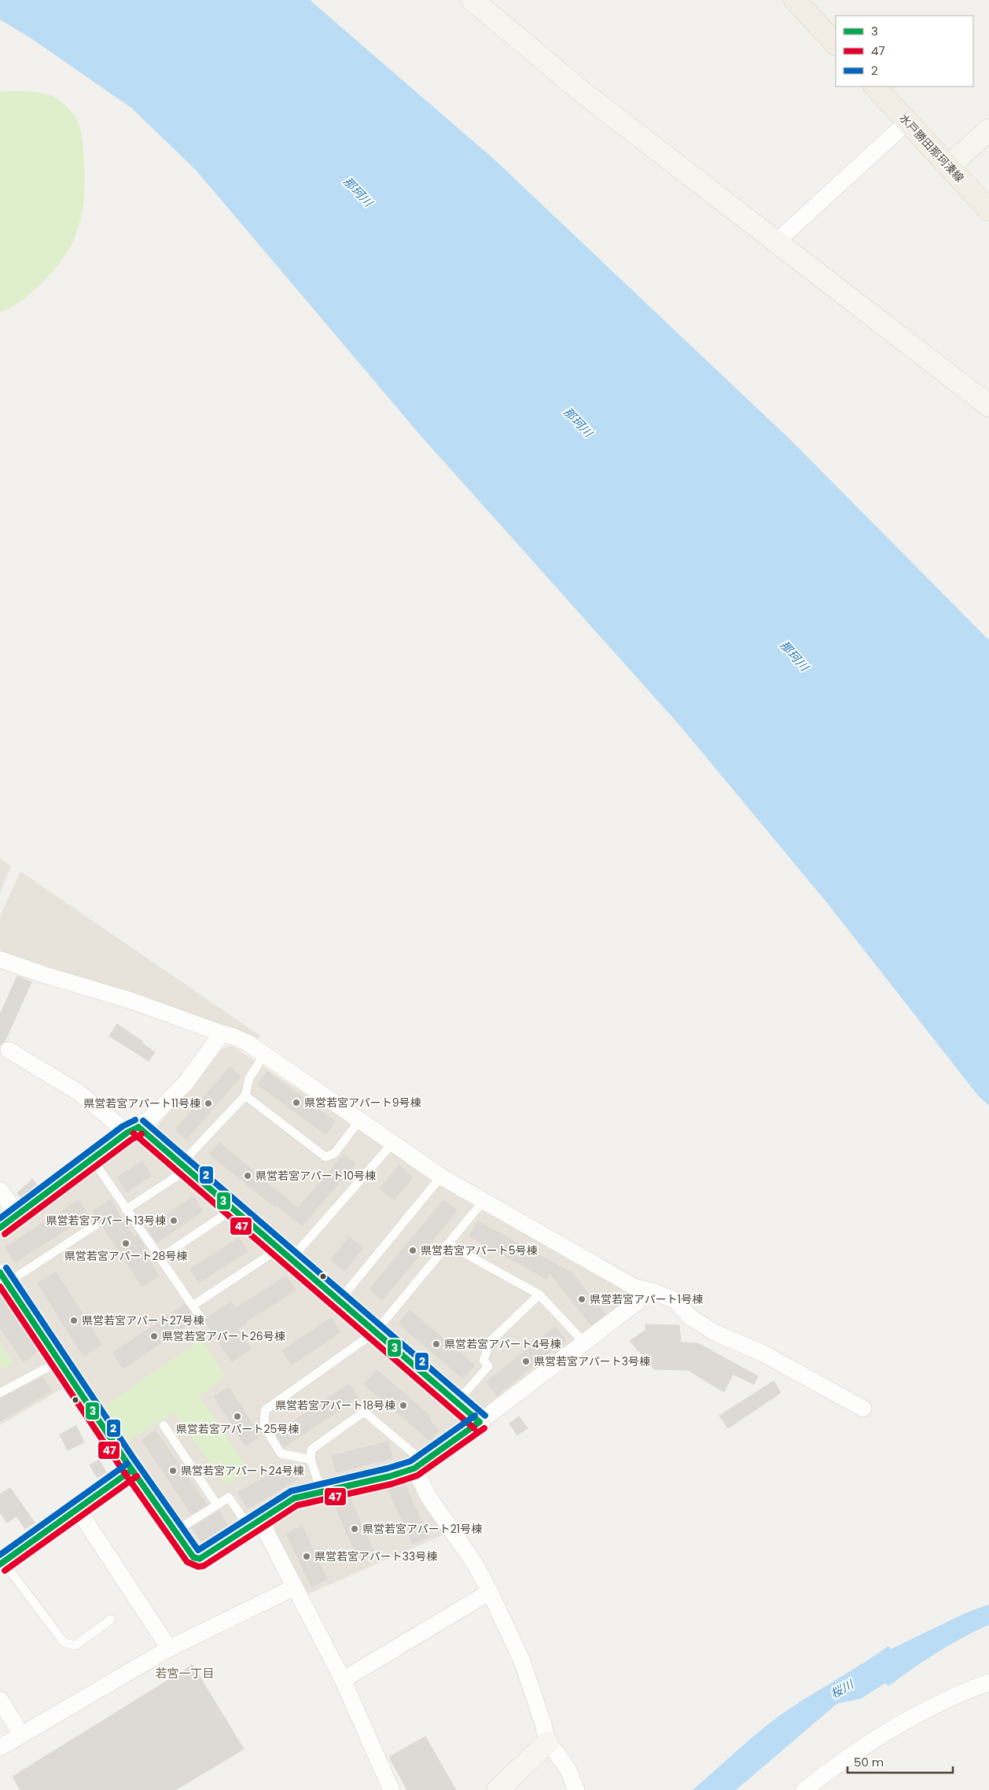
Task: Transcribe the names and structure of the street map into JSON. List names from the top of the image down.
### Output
{
  "streets": {
    "main road": ["水戸勝田那珂湊線"]
  },
  "districts": ["若宮一丁目"],
  "water": ["那珂川", "桜川"],
  "places": [
    "県営若宮アパート9号棟",
    "県営若宮アパート11号棟",
    "県営若宮アパート10号棟",
    "県営若宮アパート13号棟",
    "県営若宮アパート28号棟",
    "県営若宮アパート5号棟",
    "県営若宮アパート1号棟",
    "県営若宮アパート27号棟",
    "県営若宮アパート26号棟",
    "県営若宮アパート4号棟",
    "県営若宮アパート3号棟",
    "県営若宮アパート18号棟",
    "県営若宮アパート25号棟",
    "県営若宮アパート24号棟",
    "県営若宮アパート21号棟",
    "県営若宮アパート33号棟"
  ],
  "lines": ["transit line 2", "transit line 3", "transit line 47"],
  "legend": ["3", "47", "2"],
  "scale_bar": "50 m"
}
